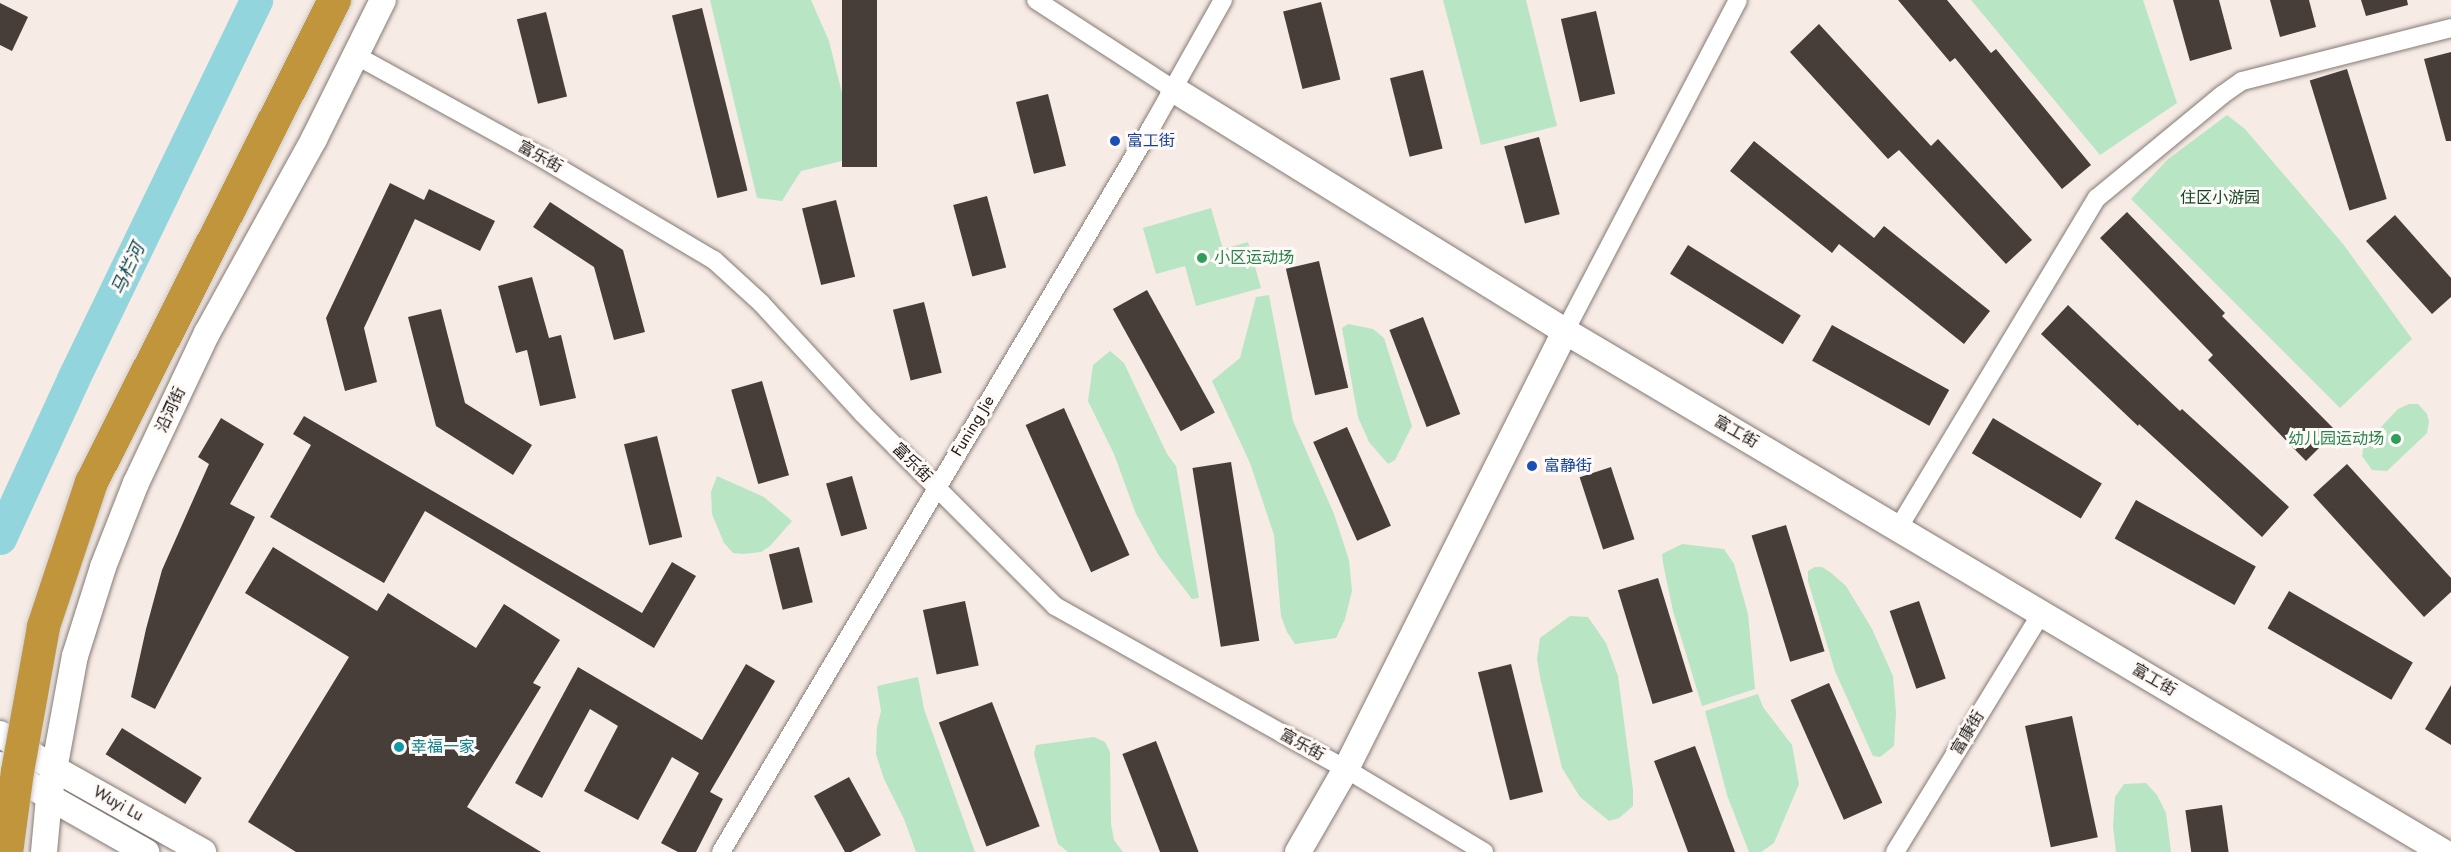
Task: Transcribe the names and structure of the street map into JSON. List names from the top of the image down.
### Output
{
  "streets": {
    "street": [
      "富乐街",
      "沿河街",
      "Funing Jie",
      "富工街",
      "富康街",
      "Wuyi Lu"
    ]
  },
  "crossings": [
    ["富乐街", "沿河街"],
    ["富乐街", "Funing Jie"],
    ["沿河街", "Wuyi Lu"],
    ["Funing Jie", "富工街"],
    ["富工街", "富康街"]
  ],
  "water": ["马栏河"],
  "parks": ["住区小游园"],
  "places": [
    "富工街",
    "小区运动场",
    "幼儿园运动场",
    "富静街",
    "幸福一家"
  ]
}
